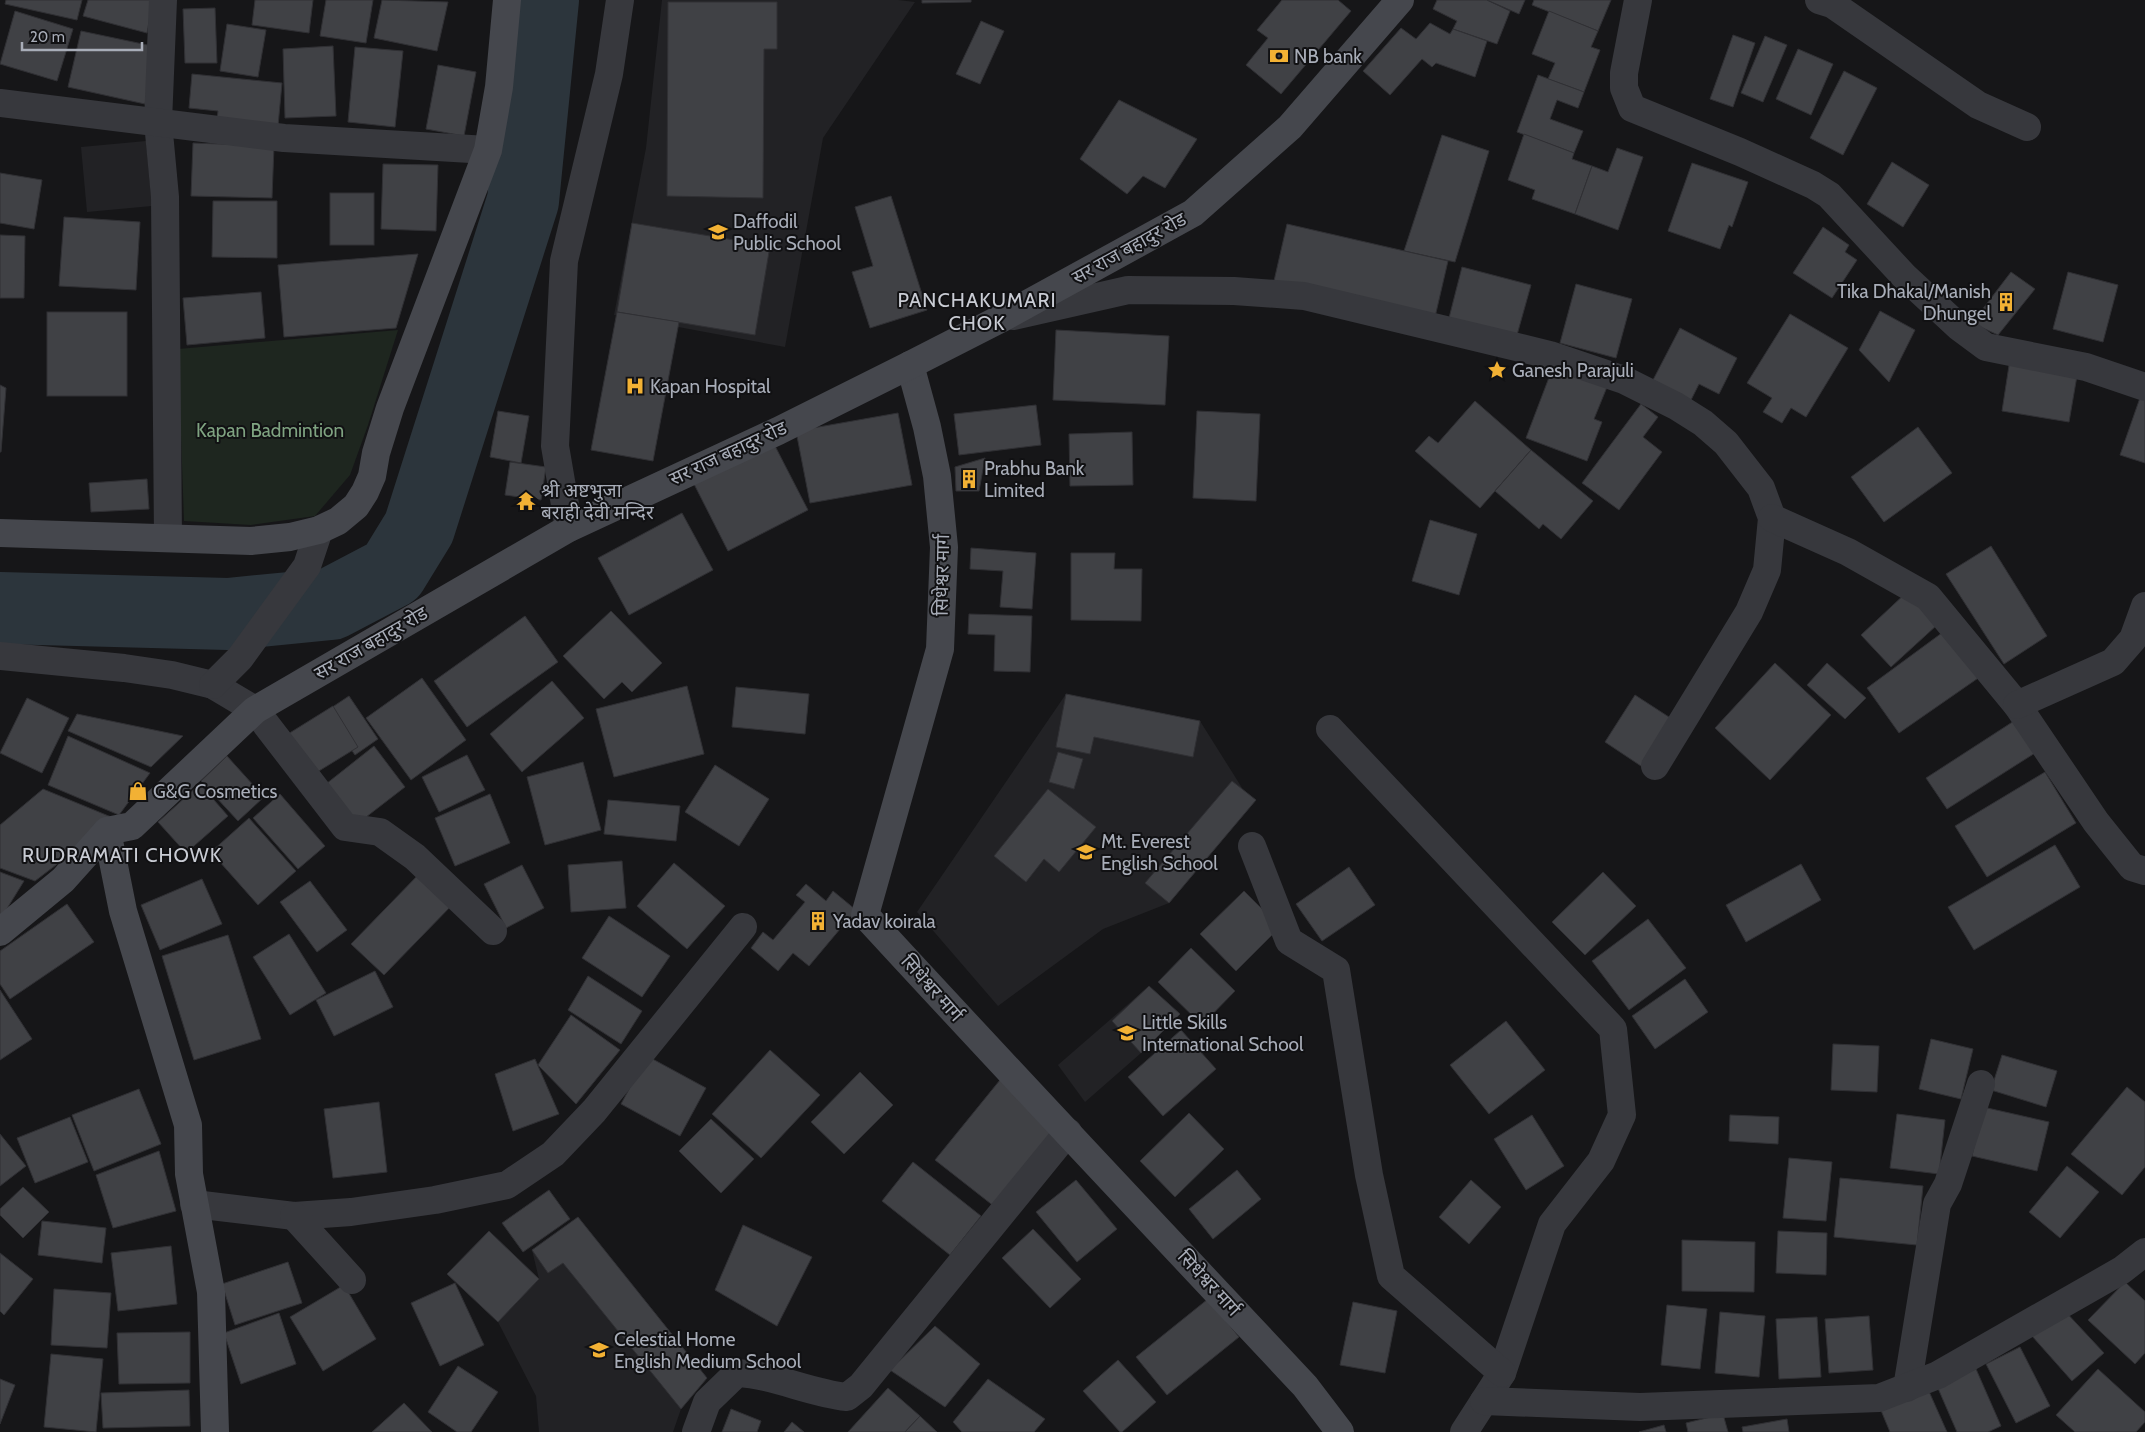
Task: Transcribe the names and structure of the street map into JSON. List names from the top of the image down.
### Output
{
  "streets": {
    "street": ["सर राज बहादुर रोड", "सिधेश्वर मार्ग"]
  },
  "crossings": [
    ["सर राज बहादुर रोड", "सिधेश्वर मार्ग"]
  ],
  "districts": ["PANCHAKUMARI CHOK", "RUDRAMATI CHOWK"],
  "parks": ["Kapan Badmintion"],
  "places": {
    "bank": ["NB bank"],
    "school or university": [
      "Daffodil Public School",
      "Mt. Everest English School",
      "Little Skills International School",
      "Celestial Home English Medium School"
    ],
    "building": ["Tika Dhakal/Manish Dhungel", "Prabhu Bank Limited", "Yadav koirala"],
    "place": ["Ganesh Parajuli"],
    "hospital": ["Kapan Hospital"],
    "temple": ["श्री अष्टभुजा बराही देवी मन्दिर"],
    "shop": ["G&G Cosmetics"]
  },
  "scale_bar": "20 m"
}
